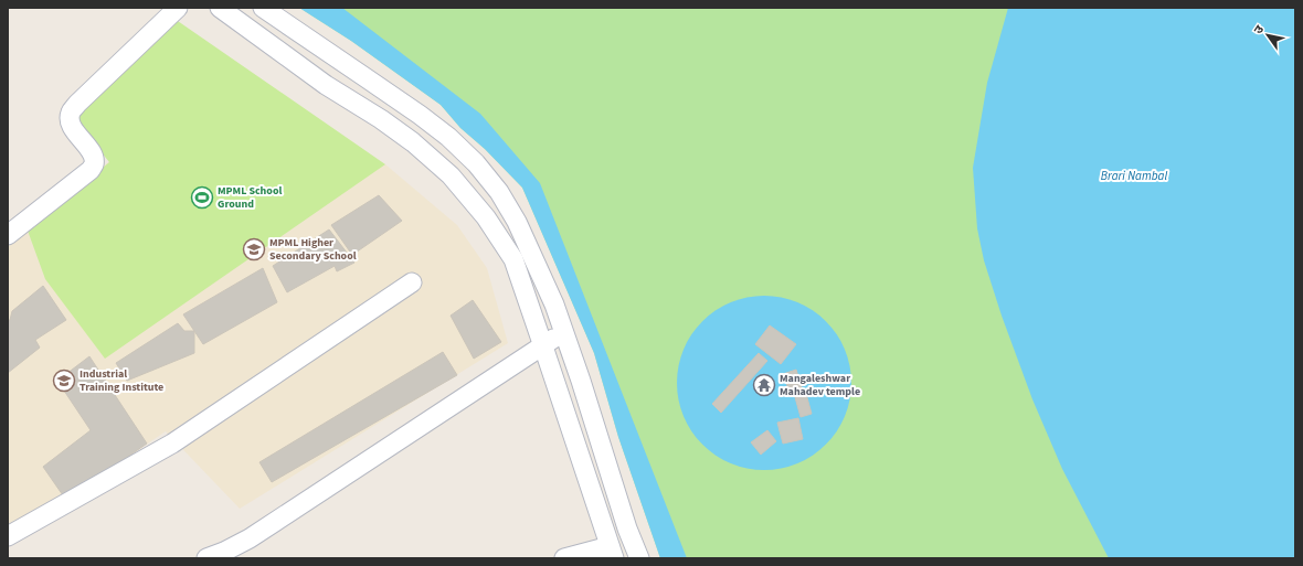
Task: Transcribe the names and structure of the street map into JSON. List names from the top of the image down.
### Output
{
  "water": ["Brari Nambal"],
  "places": {
    "sports": ["MPML School Ground"],
    "school or university": ["MPML Higher Secondary School", "Industrial Training Institute"],
    "temple": ["Mangaleshwar Mahadev temple"]
  },
  "north": "top left"
}
